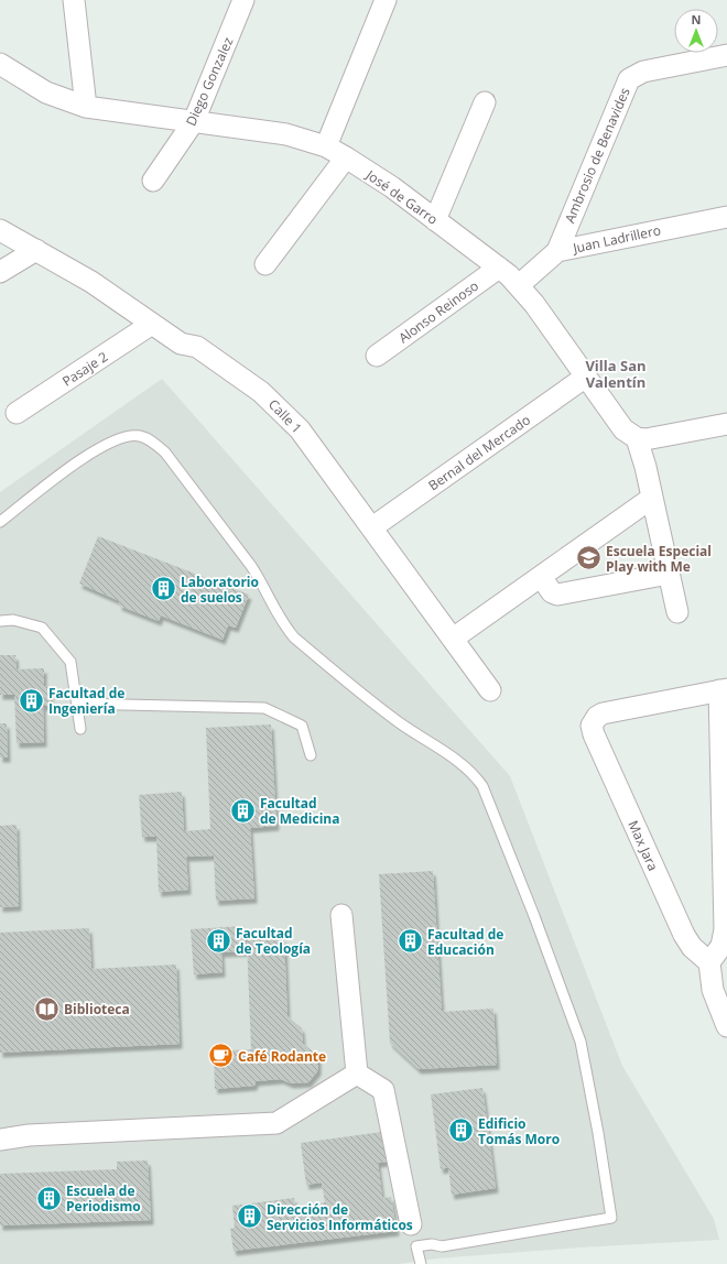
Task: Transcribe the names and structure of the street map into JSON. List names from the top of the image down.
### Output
{
  "streets": {
    "street": [
      "Diego Gonzalez",
      "Ambrosio de Benavides",
      "José de Garro",
      "Juan Ladrillero",
      "Alonso Reinoso",
      "Pasaje 2",
      "Calle 1",
      "Bernal del Mercado",
      "Max Jara"
    ]
  },
  "crossings": [
    ["Diego Gonzalez", "José de Garro"],
    ["Ambrosio de Benavides", "Juan Ladrillero"],
    ["José de Garro", "Juan Ladrillero"],
    ["José de Garro", "Alonso Reinoso"],
    ["José de Garro", "Bernal del Mercado"],
    ["Pasaje 2", "Calle 1"],
    ["Calle 1", "Bernal del Mercado"]
  ],
  "districts": ["Villa San Valentín"],
  "places": {
    "school or university": ["Escuela Especial Play with Me"],
    "building": [
      "Laboratorio de suelos",
      "Facultad de Ingeniería",
      "Facultad de Medicina",
      "Facultad de Teología",
      "Facultad de Educación",
      "Edificio Tomás Moro",
      "Escuela de Periodismo",
      "Dirección de Servicios Informáticos"
    ],
    "library": ["Biblioteca"],
    "cafe": ["Café Rodante"]
  },
  "north": "top"
}
